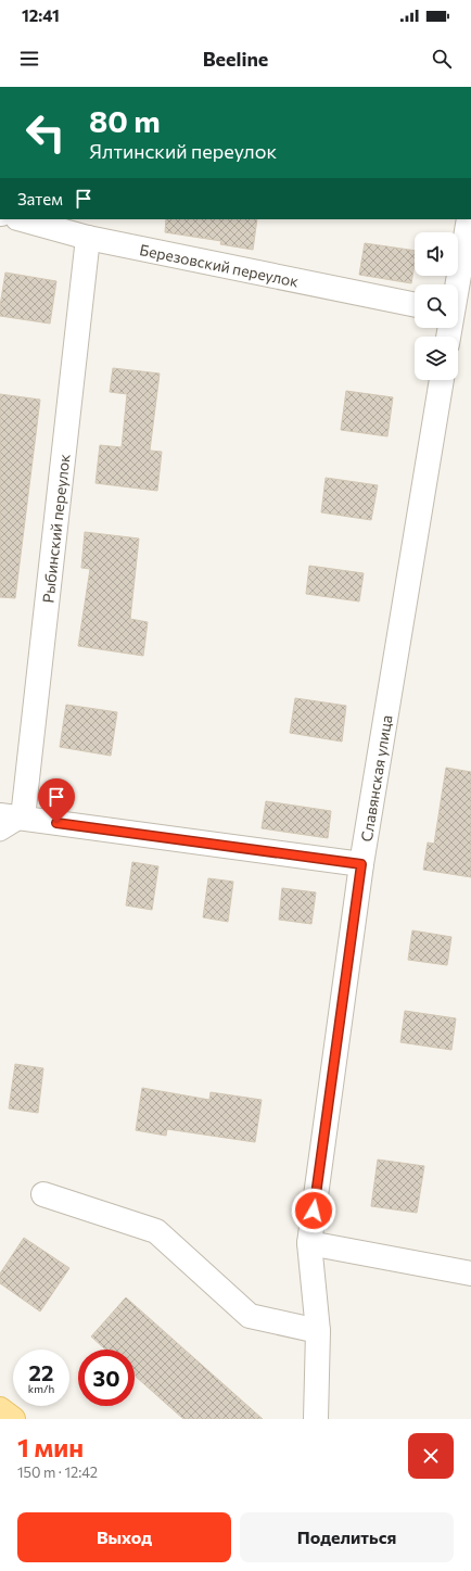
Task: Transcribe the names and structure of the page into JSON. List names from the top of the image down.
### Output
{
  "streets": {
    "street": ["Березовский переулок", "Рыбинский переулок", "Славянская улица"]
  },
  "crossings": [
    ["Березовский переулок", "Рыбинский переулок"]
  ],
  "page": {
    "status": "12:41",
    "header": "Beeline",
    "turn": ["80 m", "Ялтинский переулок"],
    "then": "Затем",
    "speed": "22 km/h",
    "limit": "30",
    "heading": ["1 мин", "150 m · 12:42"],
    "buttons": ["Выход", "Поделиться"]
  }
}
